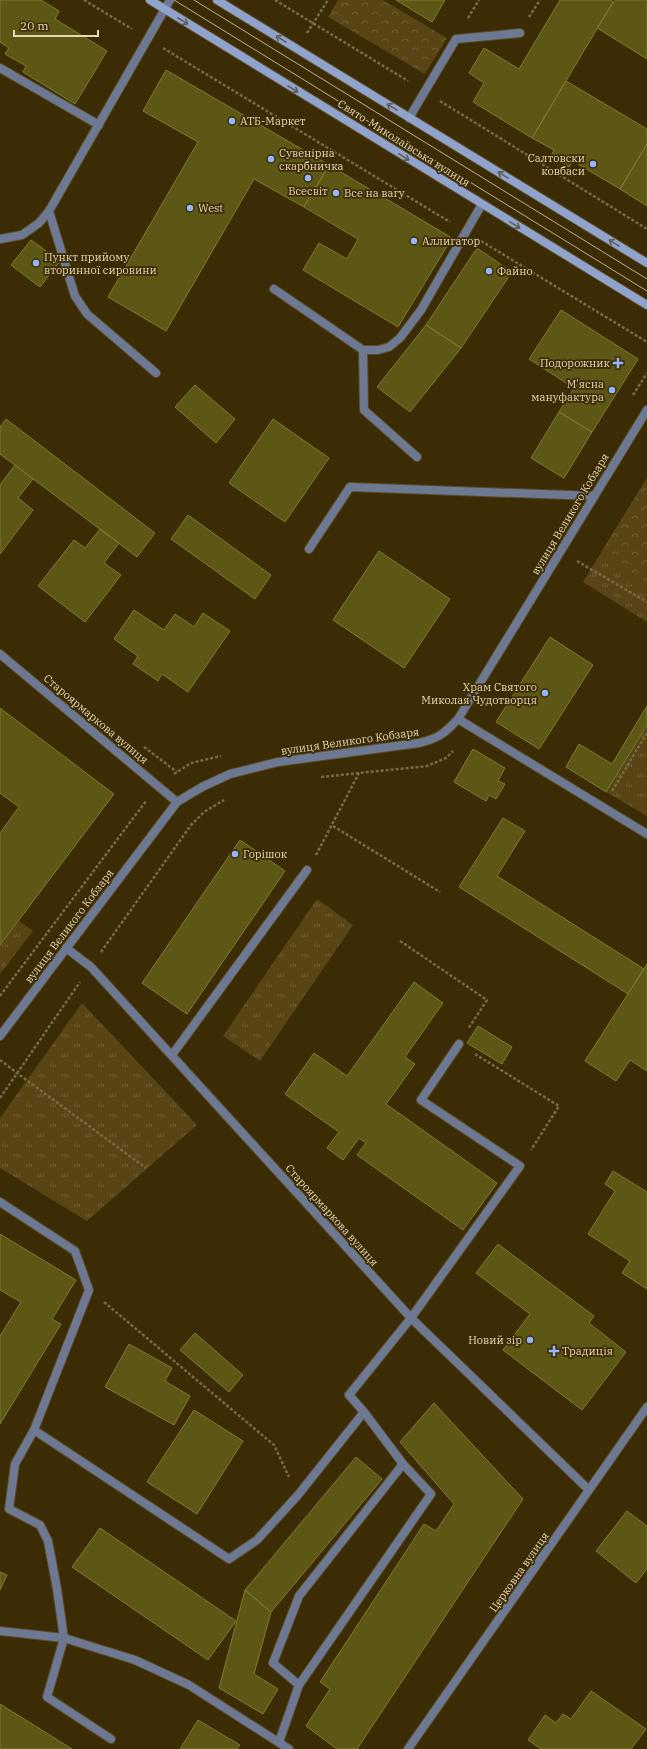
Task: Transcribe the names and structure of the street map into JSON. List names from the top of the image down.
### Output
{
  "streets": {
    "main road": ["Свято-Миколаївська вулиця"],
    "street": ["вулиця Великого Кобзаря", "Староярмаркова вулиця", "Церковна вулиця"]
  },
  "crossings": [
    ["вулиця Великого Кобзаря", "Староярмаркова вулиця"],
    ["Староярмаркова вулиця", "Церковна вулиця"]
  ],
  "places": {
    "other": [
      "АТБ-Маркет",
      "Сувенірна скарбничка",
      "Салтовски ковбаси",
      "Всесвіт",
      "Все на вагу",
      "West",
      "Аллигатор",
      "Пункт прийому вторинної сировини",
      "Файно",
      "М'ясна мануфактура",
      "Храм Святого Миколая Чудотворця",
      "Горішок",
      "Новий зір"
    ],
    "health": ["Подорожник", "Традиція"]
  },
  "scale_bar": "20 m"
}
